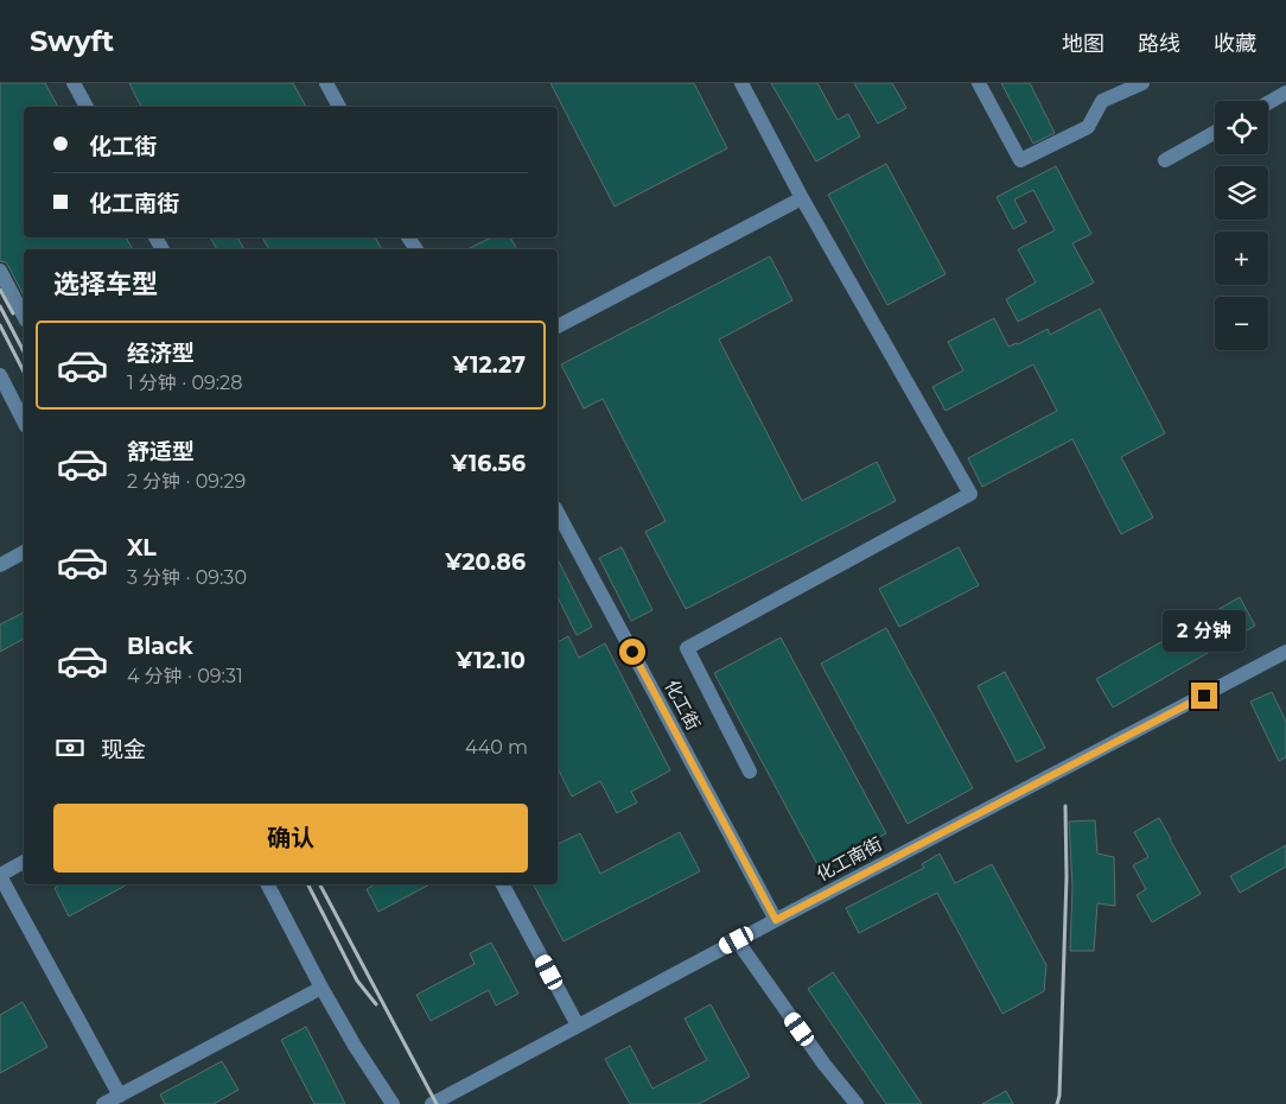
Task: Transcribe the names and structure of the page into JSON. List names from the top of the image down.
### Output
{
  "streets": {
    "street": ["化工街", "化工南街"]
  },
  "crossings": [
    ["化工街", "化工南街"]
  ],
  "page": {
    "header": "Swyft",
    "nav": ["地图", "路线", "收藏"],
    "map_buttons": ["+", "−"],
    "banner": ["化工街", "化工南街"],
    "heading": "选择车型",
    "list": [
      {
        "name": "经济型",
        "note": "1 分钟 · 09:28",
        "value": "¥12.27"
      },
      {
        "name": "舒适型",
        "note": "2 分钟 · 09:29",
        "value": "¥16.56"
      },
      {
        "name": "XL",
        "note": "3 分钟 · 09:30",
        "value": "¥20.86"
      },
      {
        "name": "Black",
        "note": "4 分钟 · 09:31",
        "value": "¥12.10"
      }
    ],
    "bubble": "2 分钟",
    "pay": ["现金", "440 m"],
    "buttons": "确认"
  }
}
